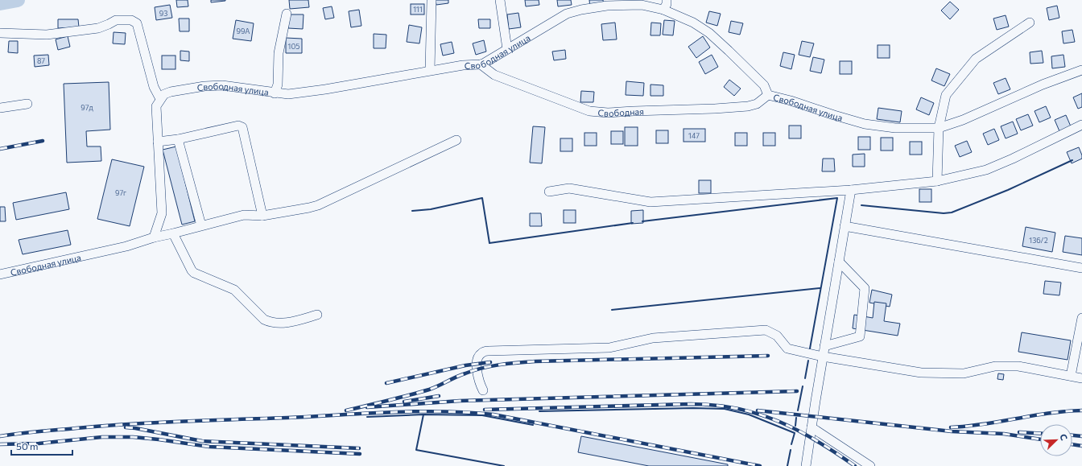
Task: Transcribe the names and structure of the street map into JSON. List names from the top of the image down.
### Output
{
  "streets": {
    "street": ["Свободная улица", "Свободная"]
  },
  "crossings": [
    ["Свободная улица", "Свободная"]
  ],
  "house_numbers": [
    "111",
    "93",
    "99А",
    "105",
    "87",
    "97д",
    "147",
    "97г",
    "136/2"
  ],
  "scale_bar": "50 m",
  "north": "top right"
}
